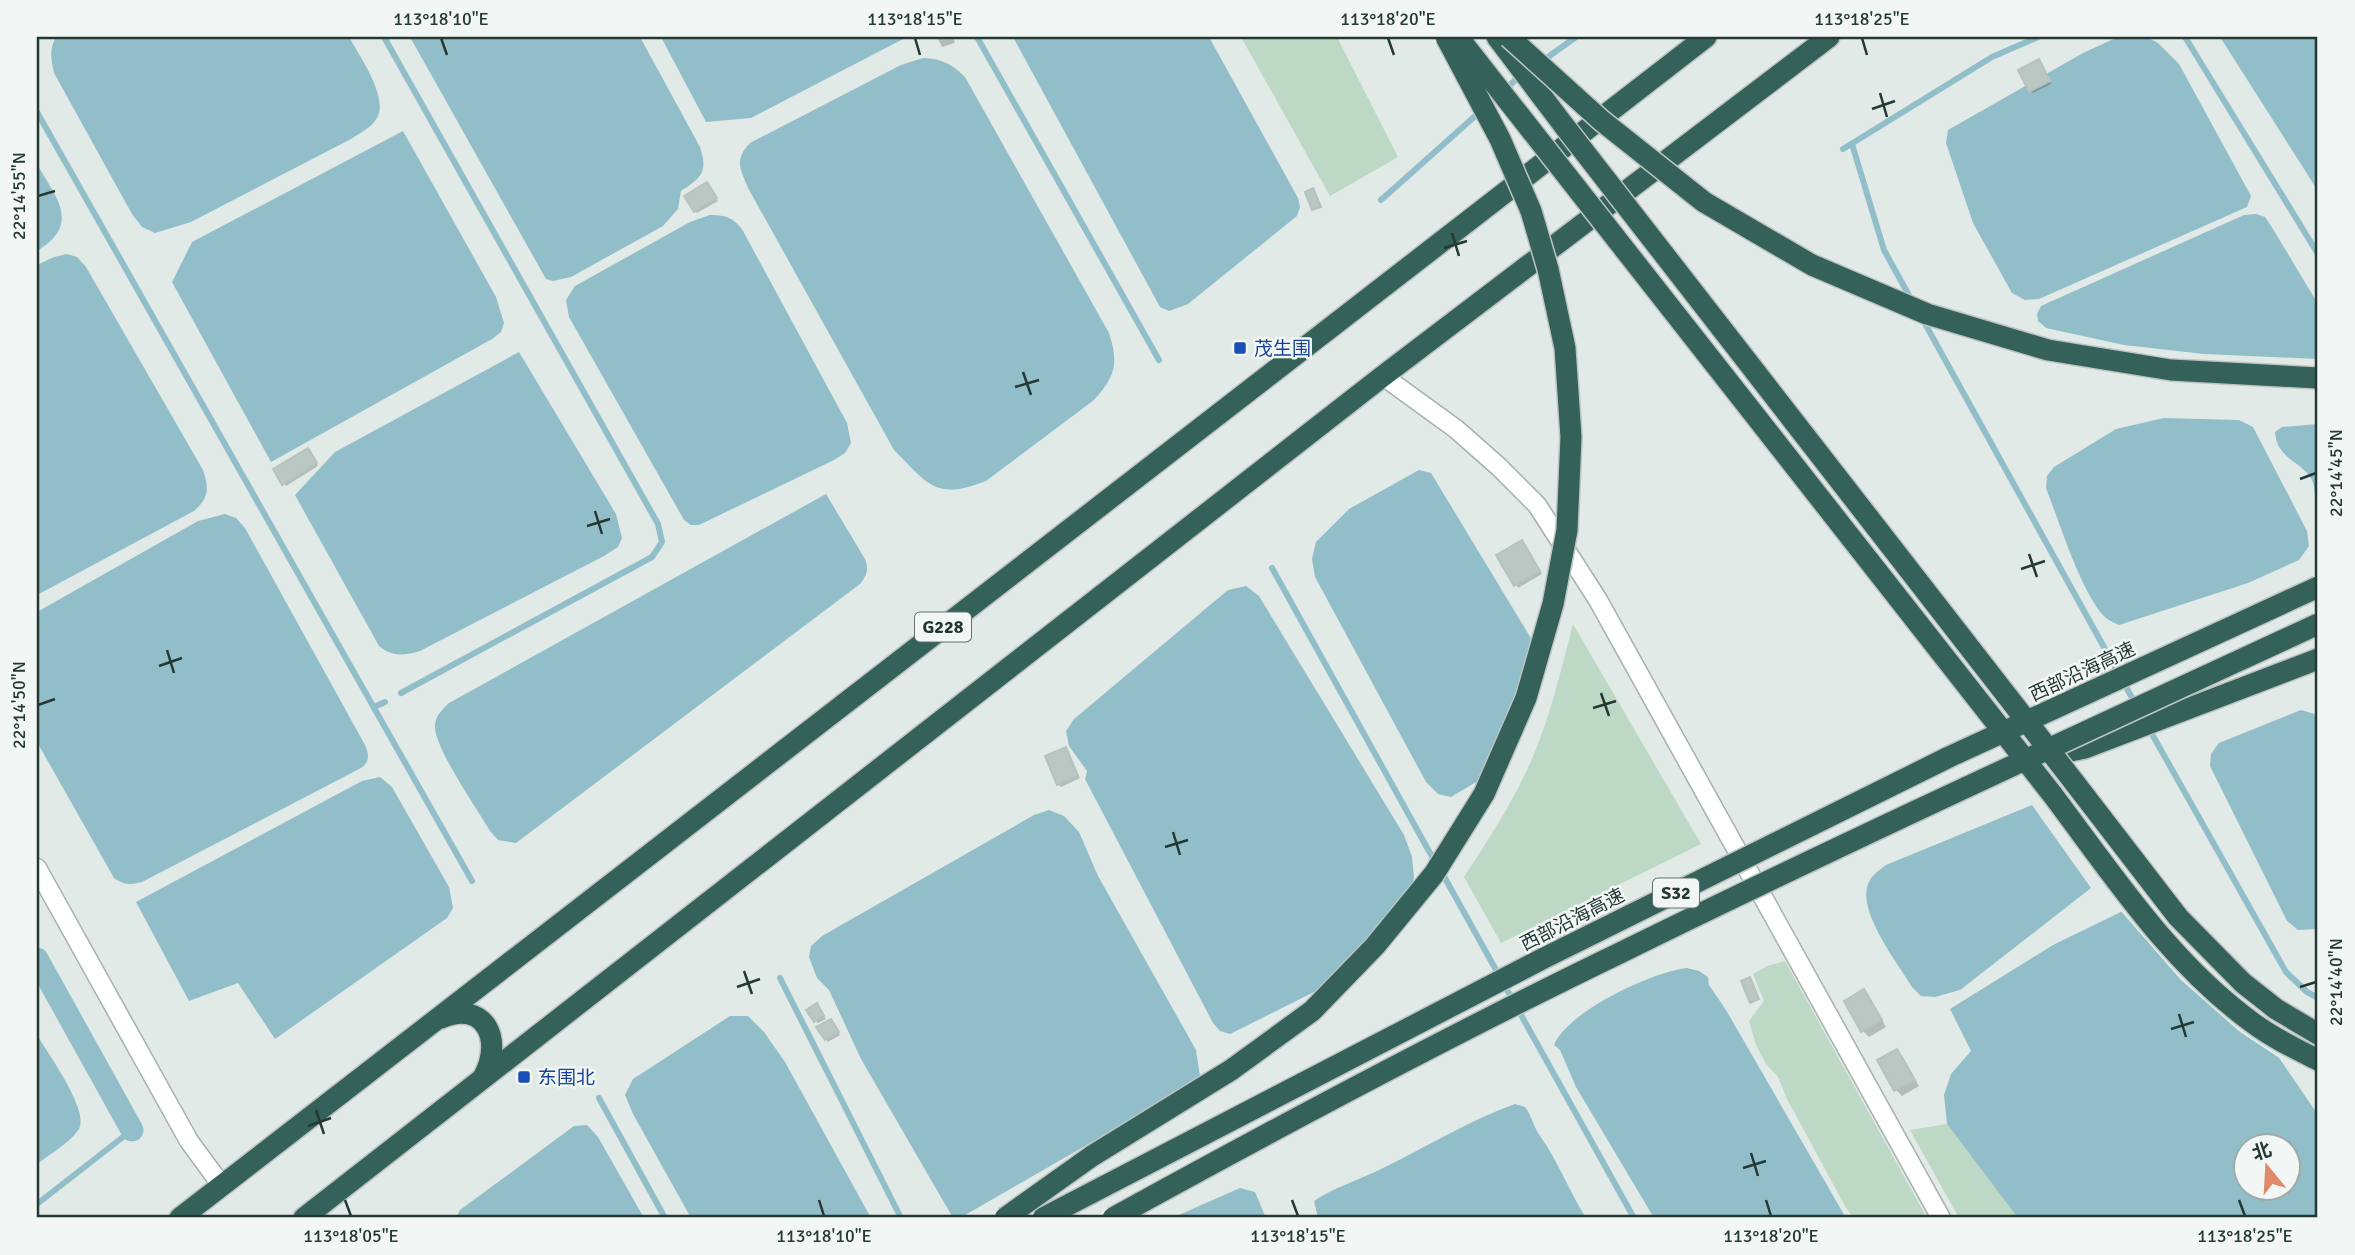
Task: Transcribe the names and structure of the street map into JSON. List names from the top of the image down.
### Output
{
  "streets": {
    "highway": ["G228", "西部沿海高速", "S32"]
  },
  "places": {
    "transit": ["茂生围", "东围北"]
  },
  "north": "top",
  "coordinates": [
    "113°18'10\"E",
    "113°18'15\"E",
    "113°18'20\"E",
    "113°18'25\"E",
    "22°14'55\"N",
    "22°14'45\"N",
    "22°14'50\"N",
    "22°14'40\"N",
    "113°18'05\"E"
  ]
}
